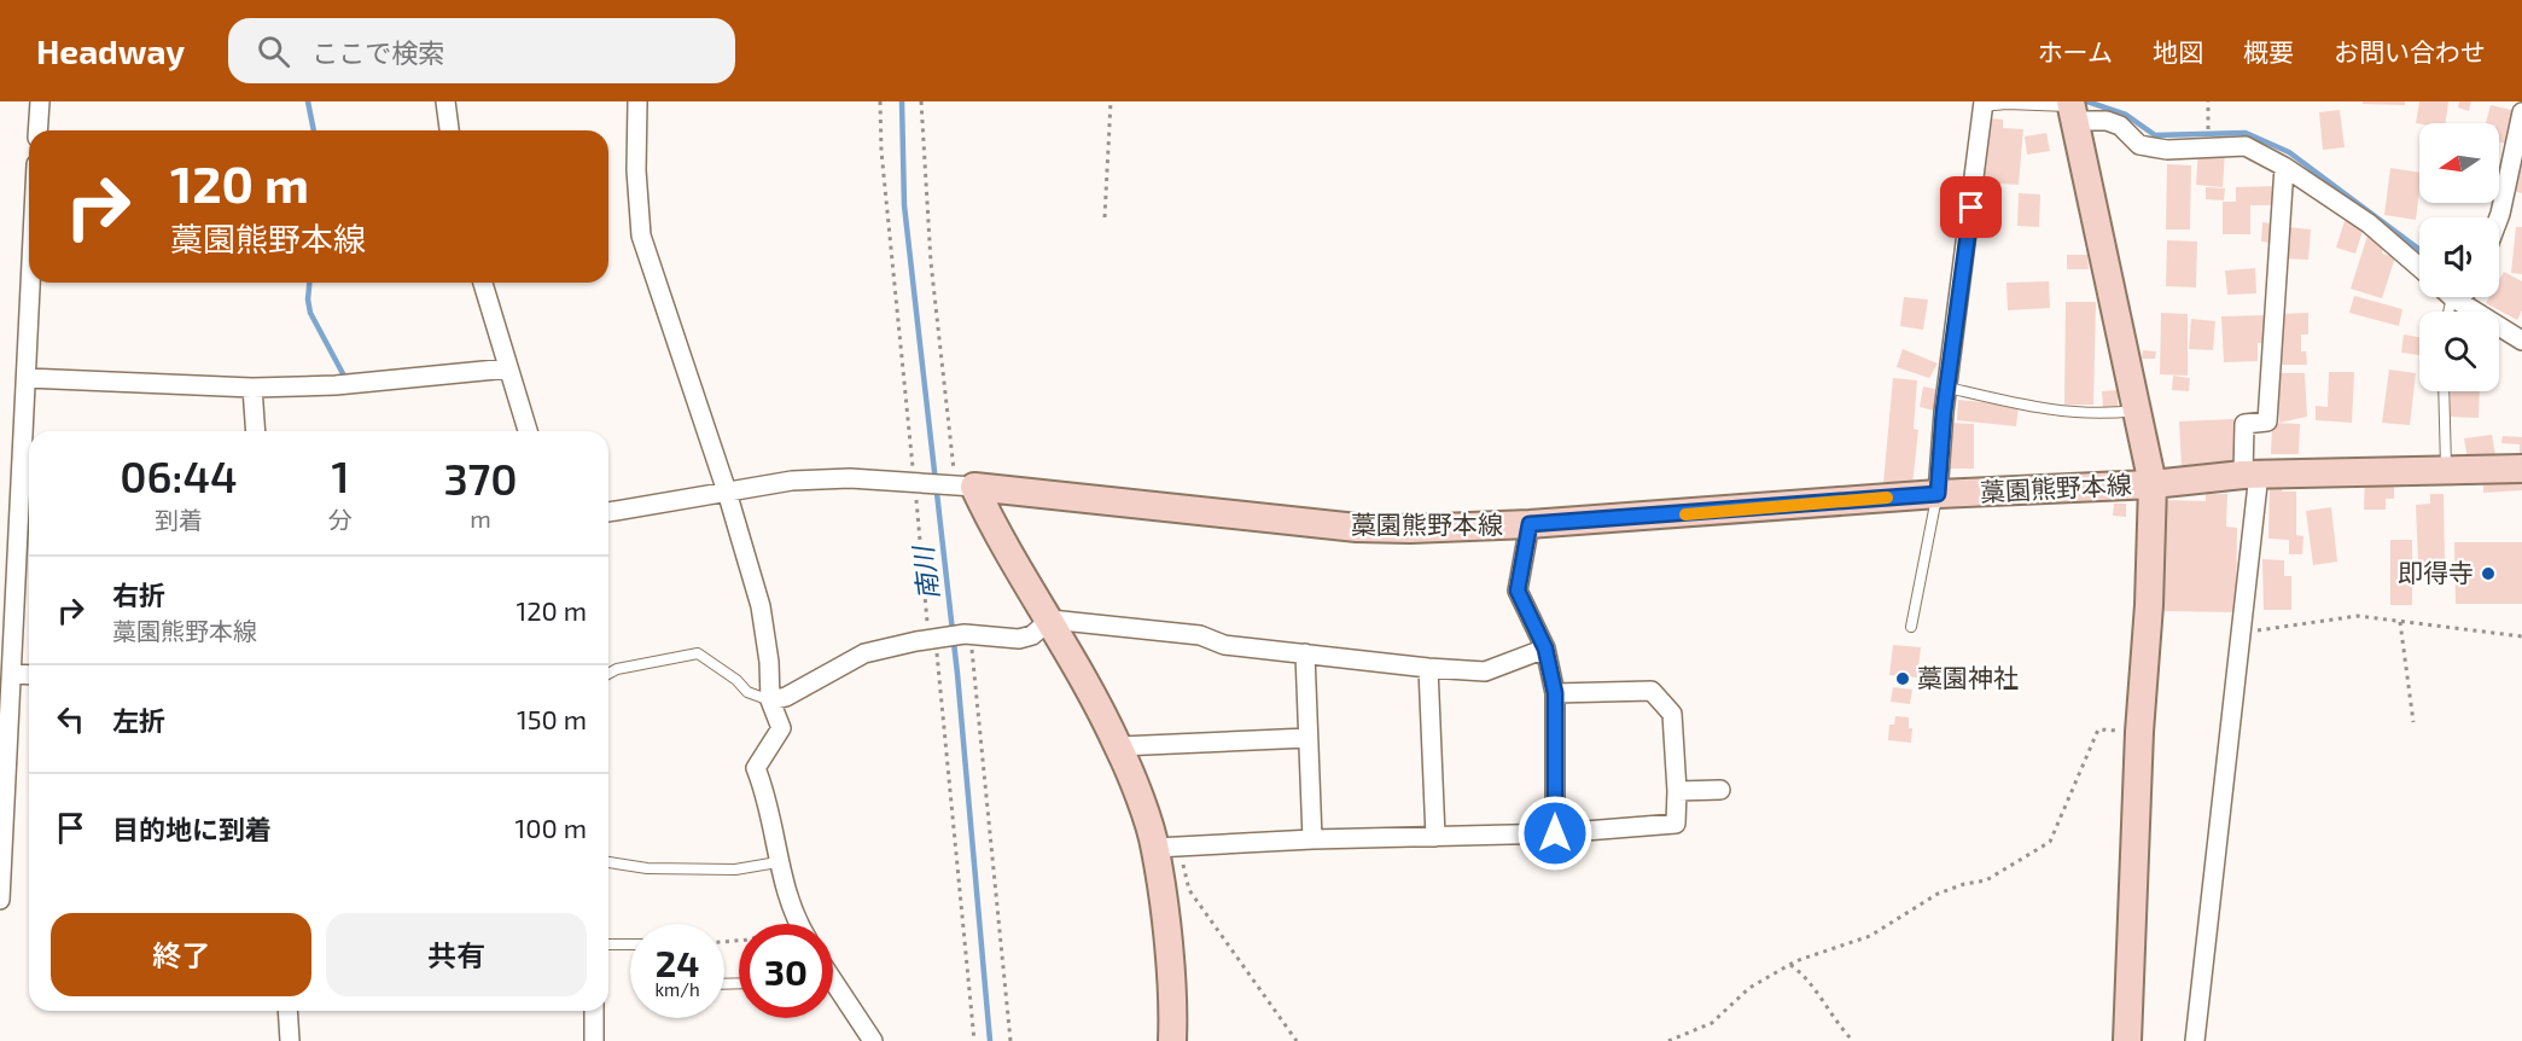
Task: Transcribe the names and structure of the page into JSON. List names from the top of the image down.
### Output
{
  "streets": {
    "main road": ["藁園熊野本線"]
  },
  "water": ["南川"],
  "places": ["即得寺", "藁園神社"],
  "north": "left",
  "page": {
    "header": "Headway",
    "search": "ここで検索",
    "nav": [
      "ホーム",
      "地図",
      "概要",
      "お問い合わせ"
    ],
    "turn": ["120 m", "藁園熊野本線"],
    "eta": [
      "06:44",
      "到着",
      "1",
      "分",
      "370",
      "m"
    ],
    "list": [
      {
        "name": "右折",
        "note": "藁園熊野本線",
        "value": "120 m"
      },
      {
        "name": "左折",
        "value": "150 m"
      },
      {
        "name": "目的地に到着",
        "value": "100 m"
      }
    ],
    "buttons": ["終了", "共有"],
    "speed": "24 km/h",
    "limit": "30"
  }
}
